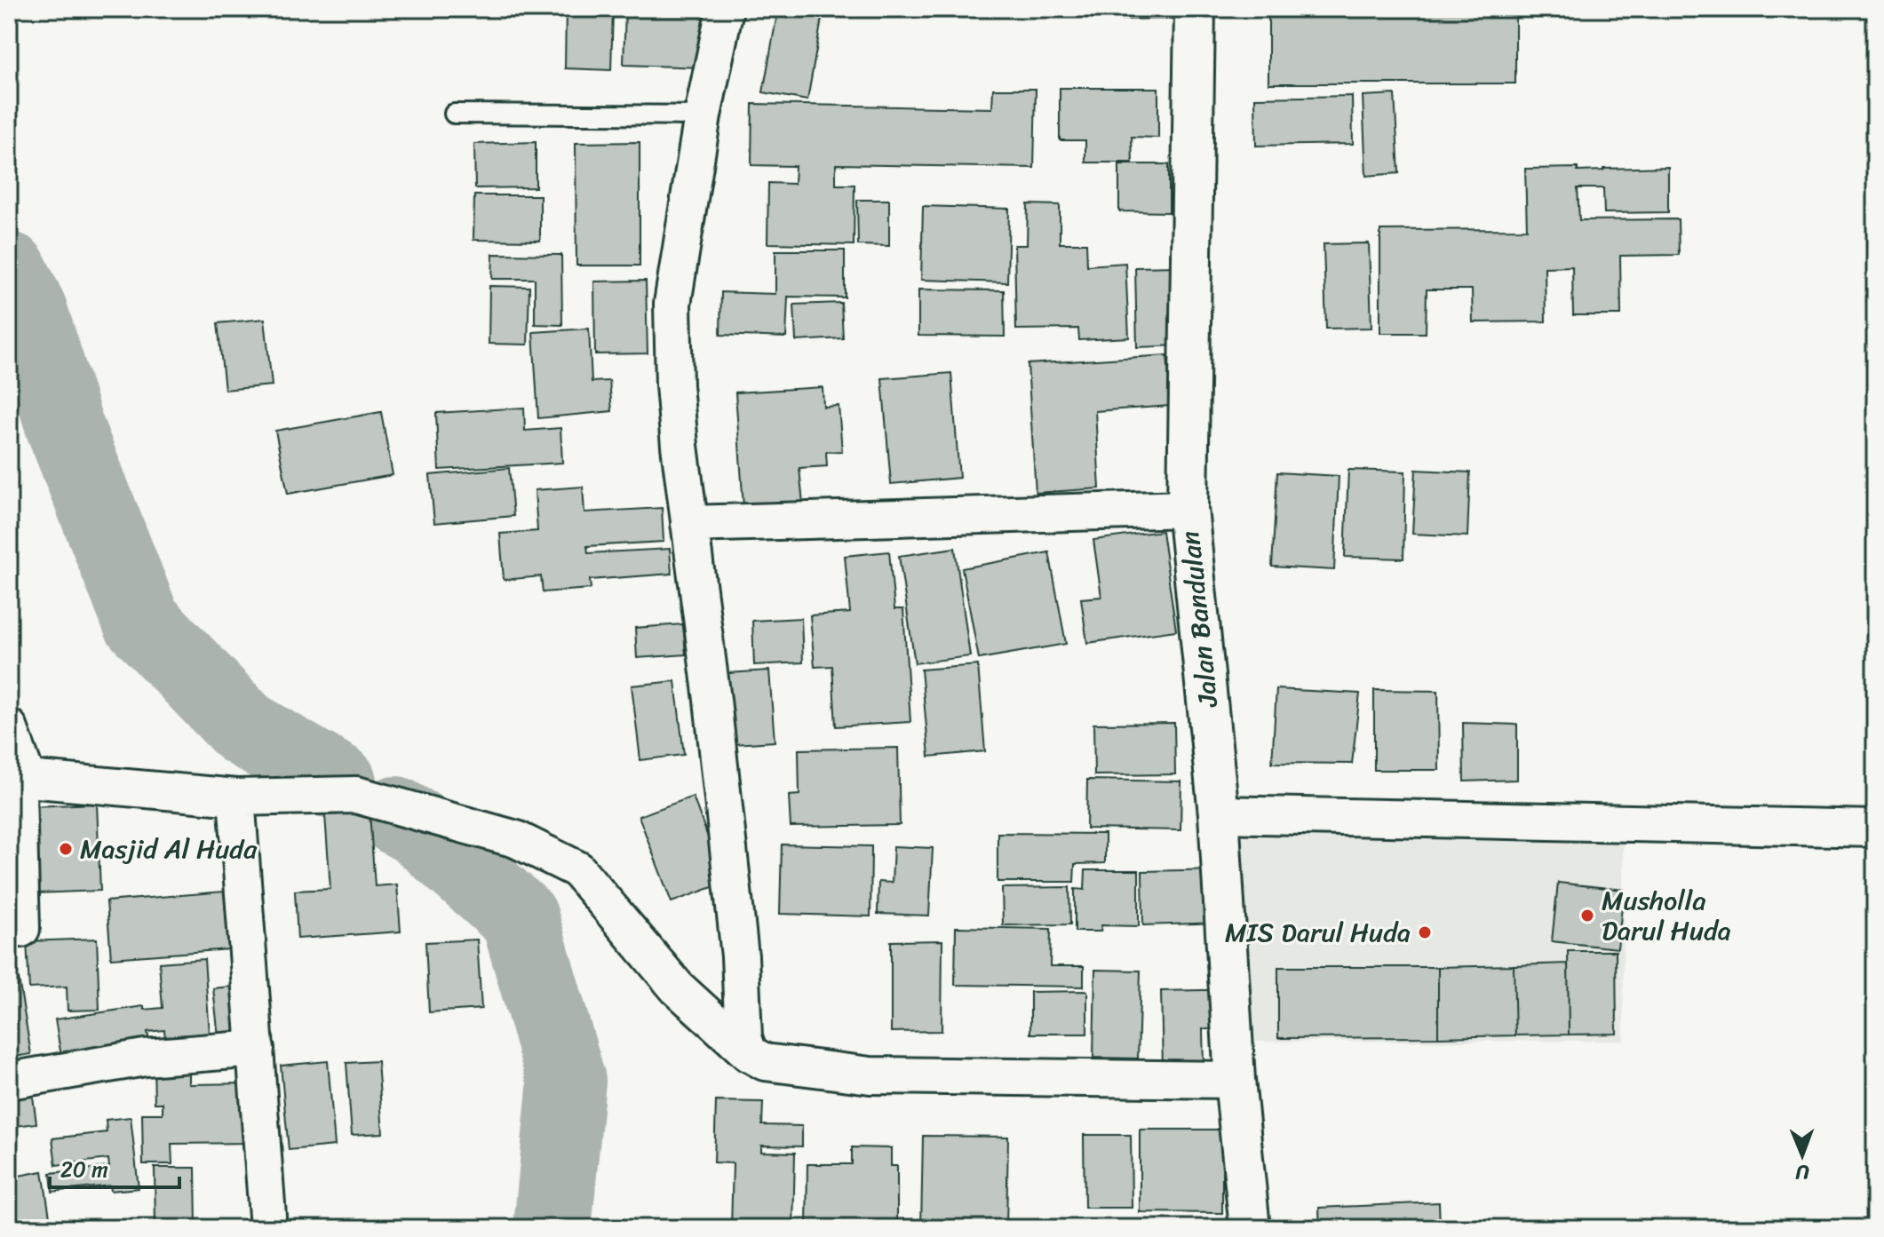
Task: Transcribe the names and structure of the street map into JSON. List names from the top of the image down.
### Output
{
  "streets": {
    "street": ["Jalan Bandulan"]
  },
  "places": ["Masjid Al Huda", "Musholla Darul Huda", "MIS Darul Huda"],
  "scale_bar": "20 m",
  "north": "bottom"
}
